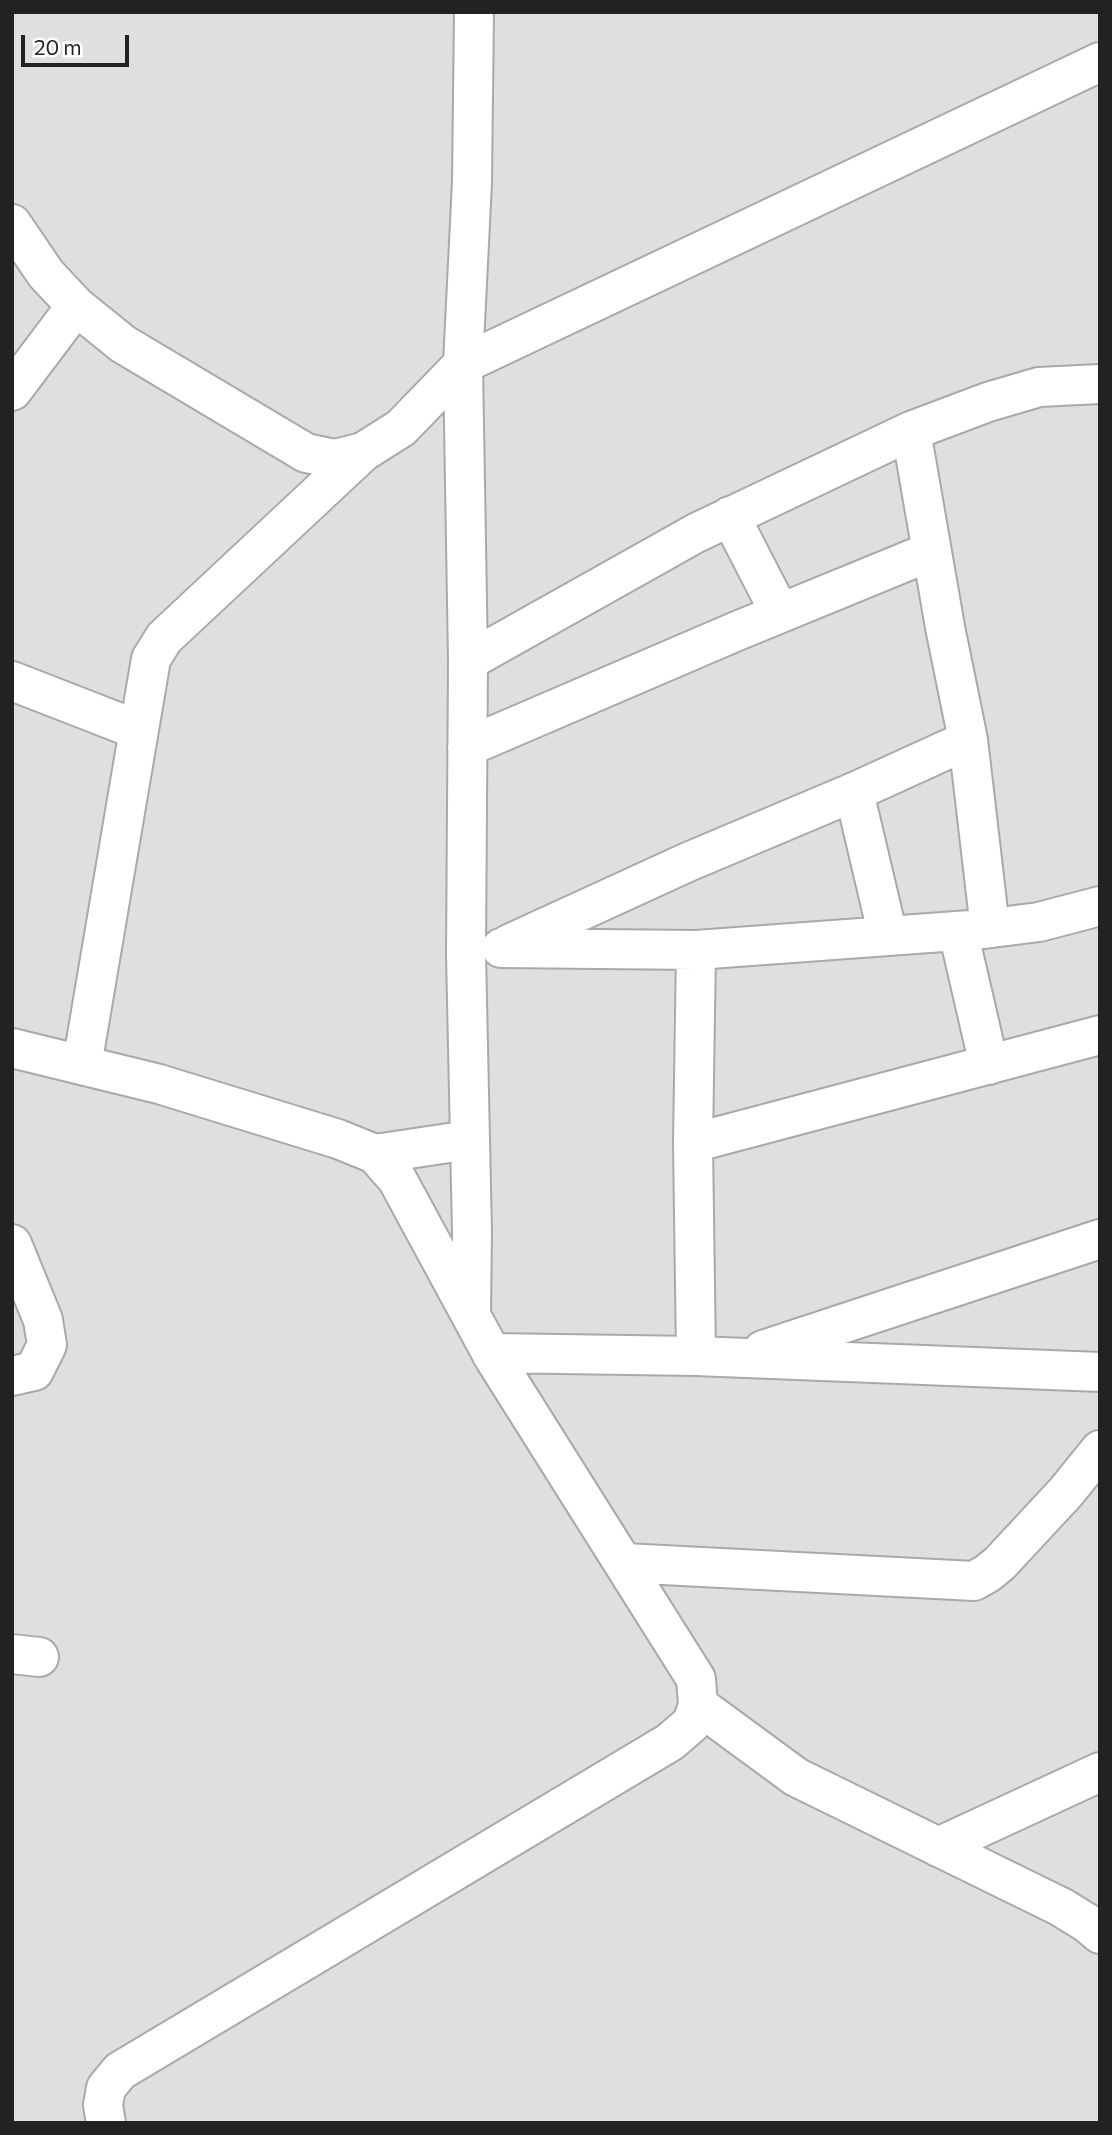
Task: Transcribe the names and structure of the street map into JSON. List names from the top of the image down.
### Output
{
  "scale_bar": "20 m"
}
